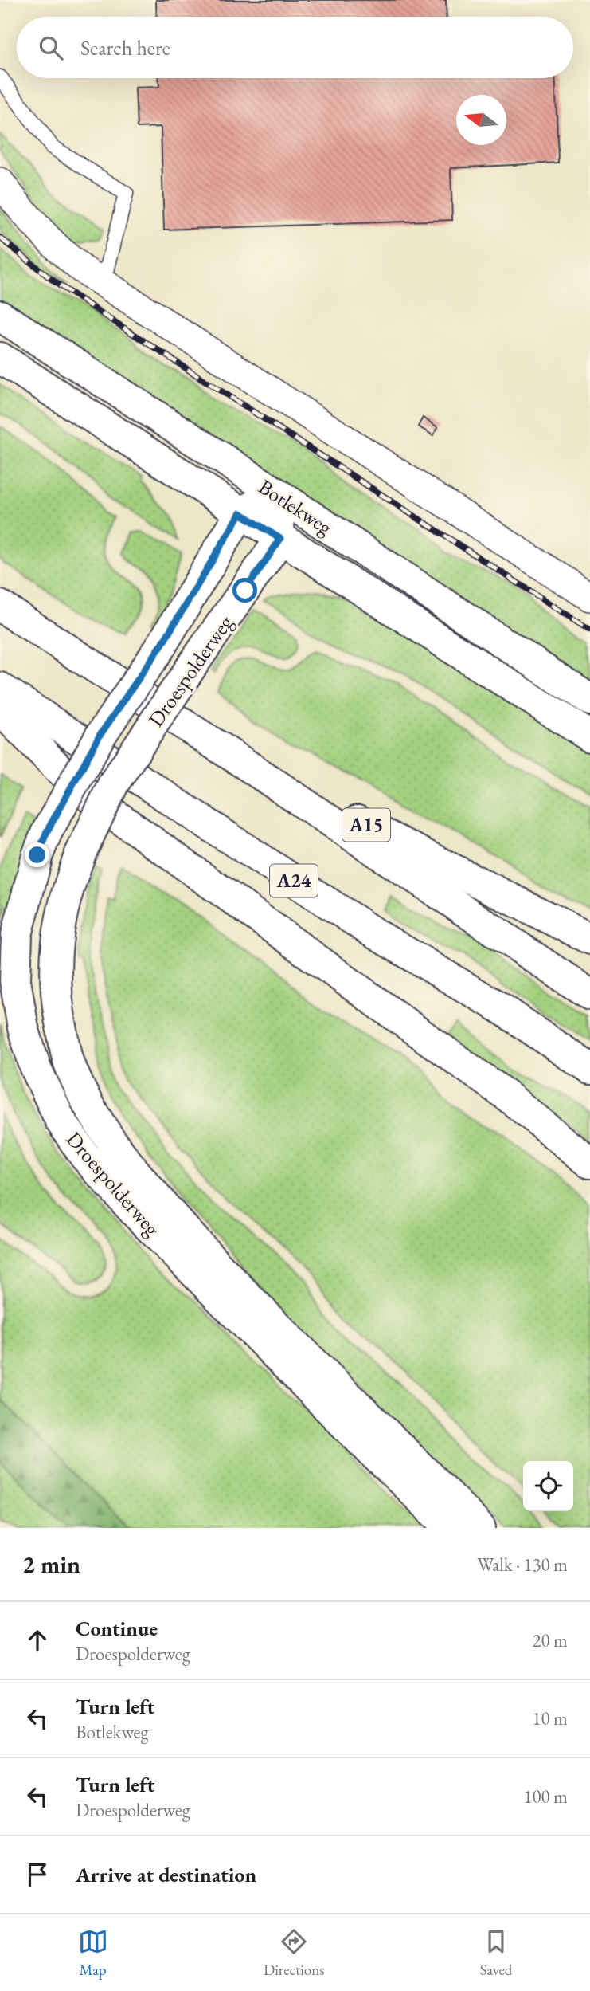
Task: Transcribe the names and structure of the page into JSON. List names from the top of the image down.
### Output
{
  "streets": {
    "main road": [
      "Botlekweg",
      "Droespolderweg",
      "A15",
      "A24"
    ]
  },
  "crossings": [
    ["Botlekweg", "Droespolderweg"]
  ],
  "north": "left",
  "page": {
    "search": "Search here",
    "heading": ["2 min", "Walk · 130 m"],
    "list": [
      ["Continue", "Droespolderweg", "20 m"],
      ["Turn left", "Botlekweg", "10 m"],
      ["Turn left", "Droespolderweg", "100 m"],
      "Arrive at destination"
    ],
    "nav": ["Map", "Directions", "Saved"]
  }
}
